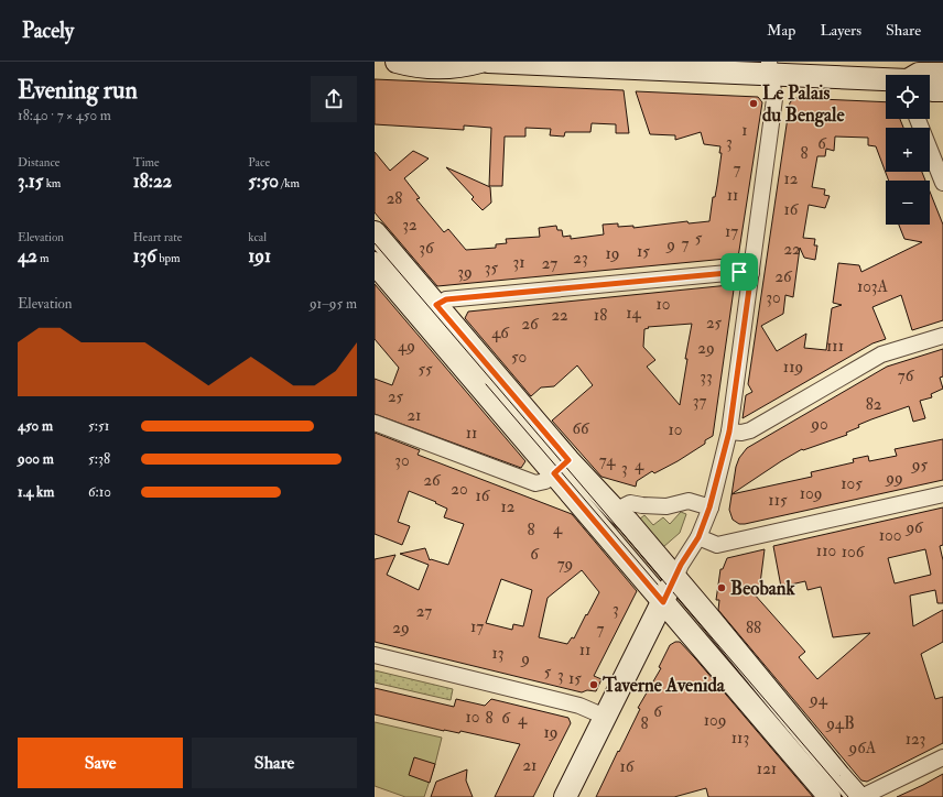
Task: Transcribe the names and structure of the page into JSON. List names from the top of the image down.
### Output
{
  "places": ["Le Palais du Bengale", "Beobank", "Taverne Avenida"],
  "house_numbers": [
    "1",
    "3",
    "6",
    "8",
    "7",
    "12",
    "11",
    "28",
    "16",
    "32",
    "17",
    "5",
    "7",
    "9",
    "36",
    "22",
    "15",
    "19",
    "23",
    "31",
    "27",
    "35",
    "39",
    "26",
    "103A",
    "30",
    "10",
    "14",
    "22",
    "18",
    "25",
    "26",
    "46",
    "49",
    "111",
    "29",
    "50",
    "119",
    "55",
    "76",
    "33",
    "25",
    "37",
    "82",
    "21",
    "90",
    "66",
    "10",
    "11",
    "30",
    "74",
    "4",
    "95",
    "3",
    "99",
    "26",
    "105",
    "20",
    "109",
    "16",
    "115",
    "12",
    "96",
    "4",
    "8",
    "100",
    "110",
    "106",
    "6",
    "79",
    "3",
    "27",
    "17",
    "29",
    "88",
    "7",
    "11",
    "13",
    "9",
    "5",
    "3",
    "15",
    "94",
    "6",
    "10",
    "8",
    "6",
    "4",
    "109",
    "8",
    "94B",
    "19",
    "113",
    "123",
    "96A",
    "21",
    "16",
    "121"
  ],
  "page": {
    "header": "Pacely",
    "nav": ["Map", "Layers", "Share"],
    "heading": ["Evening run", "18:40 · 7 × 450 m"],
    "map_buttons": ["+", "−"],
    "stats": [
      ["Distance", "3.15 km"],
      ["Time", "18:22"],
      ["Pace", "5:50 /km"],
      ["Elevation", "42 m"],
      ["Heart rate", "136 bpm"],
      ["kcal", "191"]
    ],
    "chart": ["Elevation", "91–95 m"],
    "list": [
      {
        "name": "450 m",
        "note": "5:51"
      },
      {
        "name": "900 m",
        "note": "5:38"
      },
      {
        "name": "1.4 km",
        "note": "6:10"
      }
    ],
    "buttons": ["Save", "Share"]
  }
}
